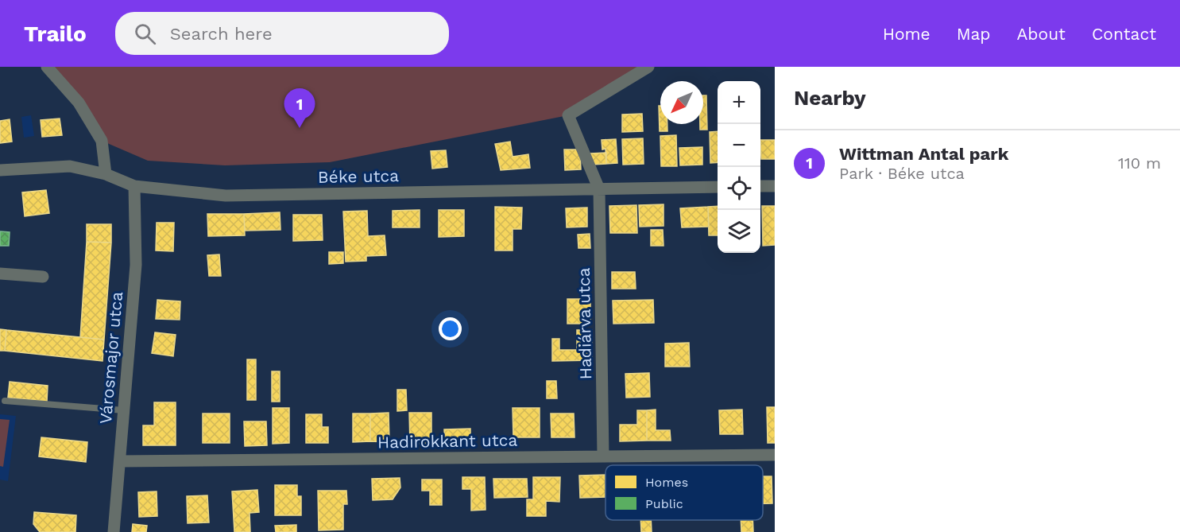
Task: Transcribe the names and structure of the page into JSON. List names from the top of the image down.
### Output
{
  "streets": {
    "street": [
      "Béke utca",
      "Hadiárva utca",
      "Városmajor utca",
      "Hadirokkant utca"
    ]
  },
  "crossings": [
    ["Béke utca", "Hadiárva utca"],
    ["Béke utca", "Városmajor utca"],
    ["Hadiárva utca", "Hadirokkant utca"],
    ["Városmajor utca", "Hadirokkant utca"]
  ],
  "legend": ["Homes", "Public"],
  "north": "bottom left",
  "page": {
    "header": "Trailo",
    "search": "Search here",
    "nav": [
      "Home",
      "Map",
      "About",
      "Contact"
    ],
    "heading": "Nearby",
    "map_buttons": ["+", "−"],
    "pins": "1",
    "list": [
      {
        "mark": "1",
        "name": "Wittman Antal park",
        "note": "Park · Béke utca",
        "value": "110 m"
      }
    ]
  }
}
